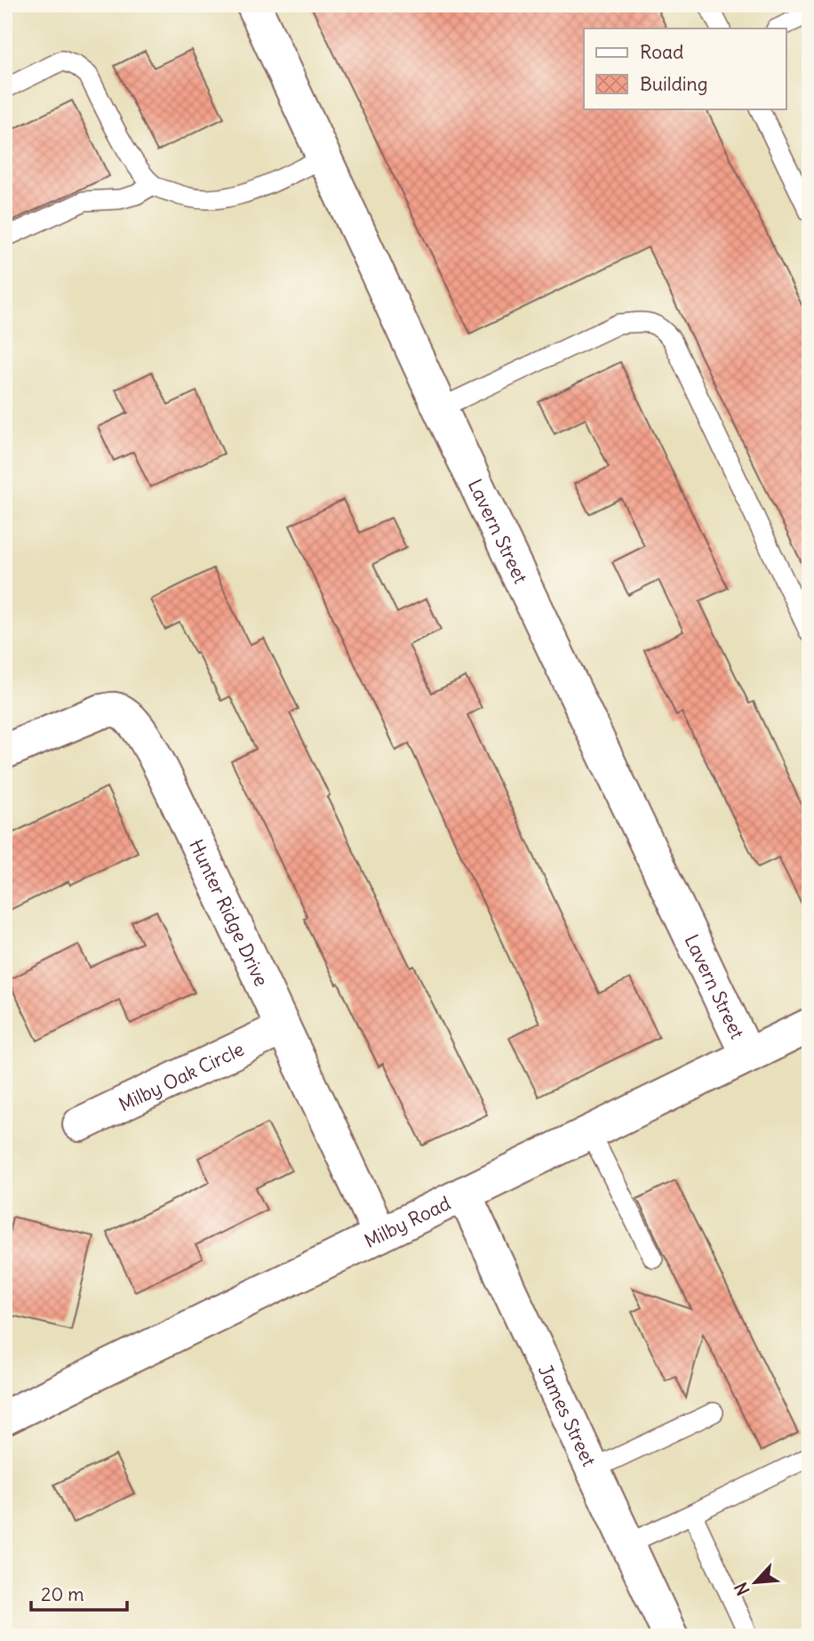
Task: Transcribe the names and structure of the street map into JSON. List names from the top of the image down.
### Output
{
  "streets": {
    "street": [
      "Lavern Street",
      "Hunter Ridge Drive",
      "Milby Oak Circle",
      "Milby Road",
      "James Street"
    ]
  },
  "crossings": [
    ["Lavern Street", "Milby Road"],
    ["Hunter Ridge Drive", "Milby Oak Circle"],
    ["Hunter Ridge Drive", "Milby Road"],
    ["Milby Road", "James Street"]
  ],
  "legend": ["Road", "Building"],
  "scale_bar": "20 m",
  "north": "bottom left"
}
